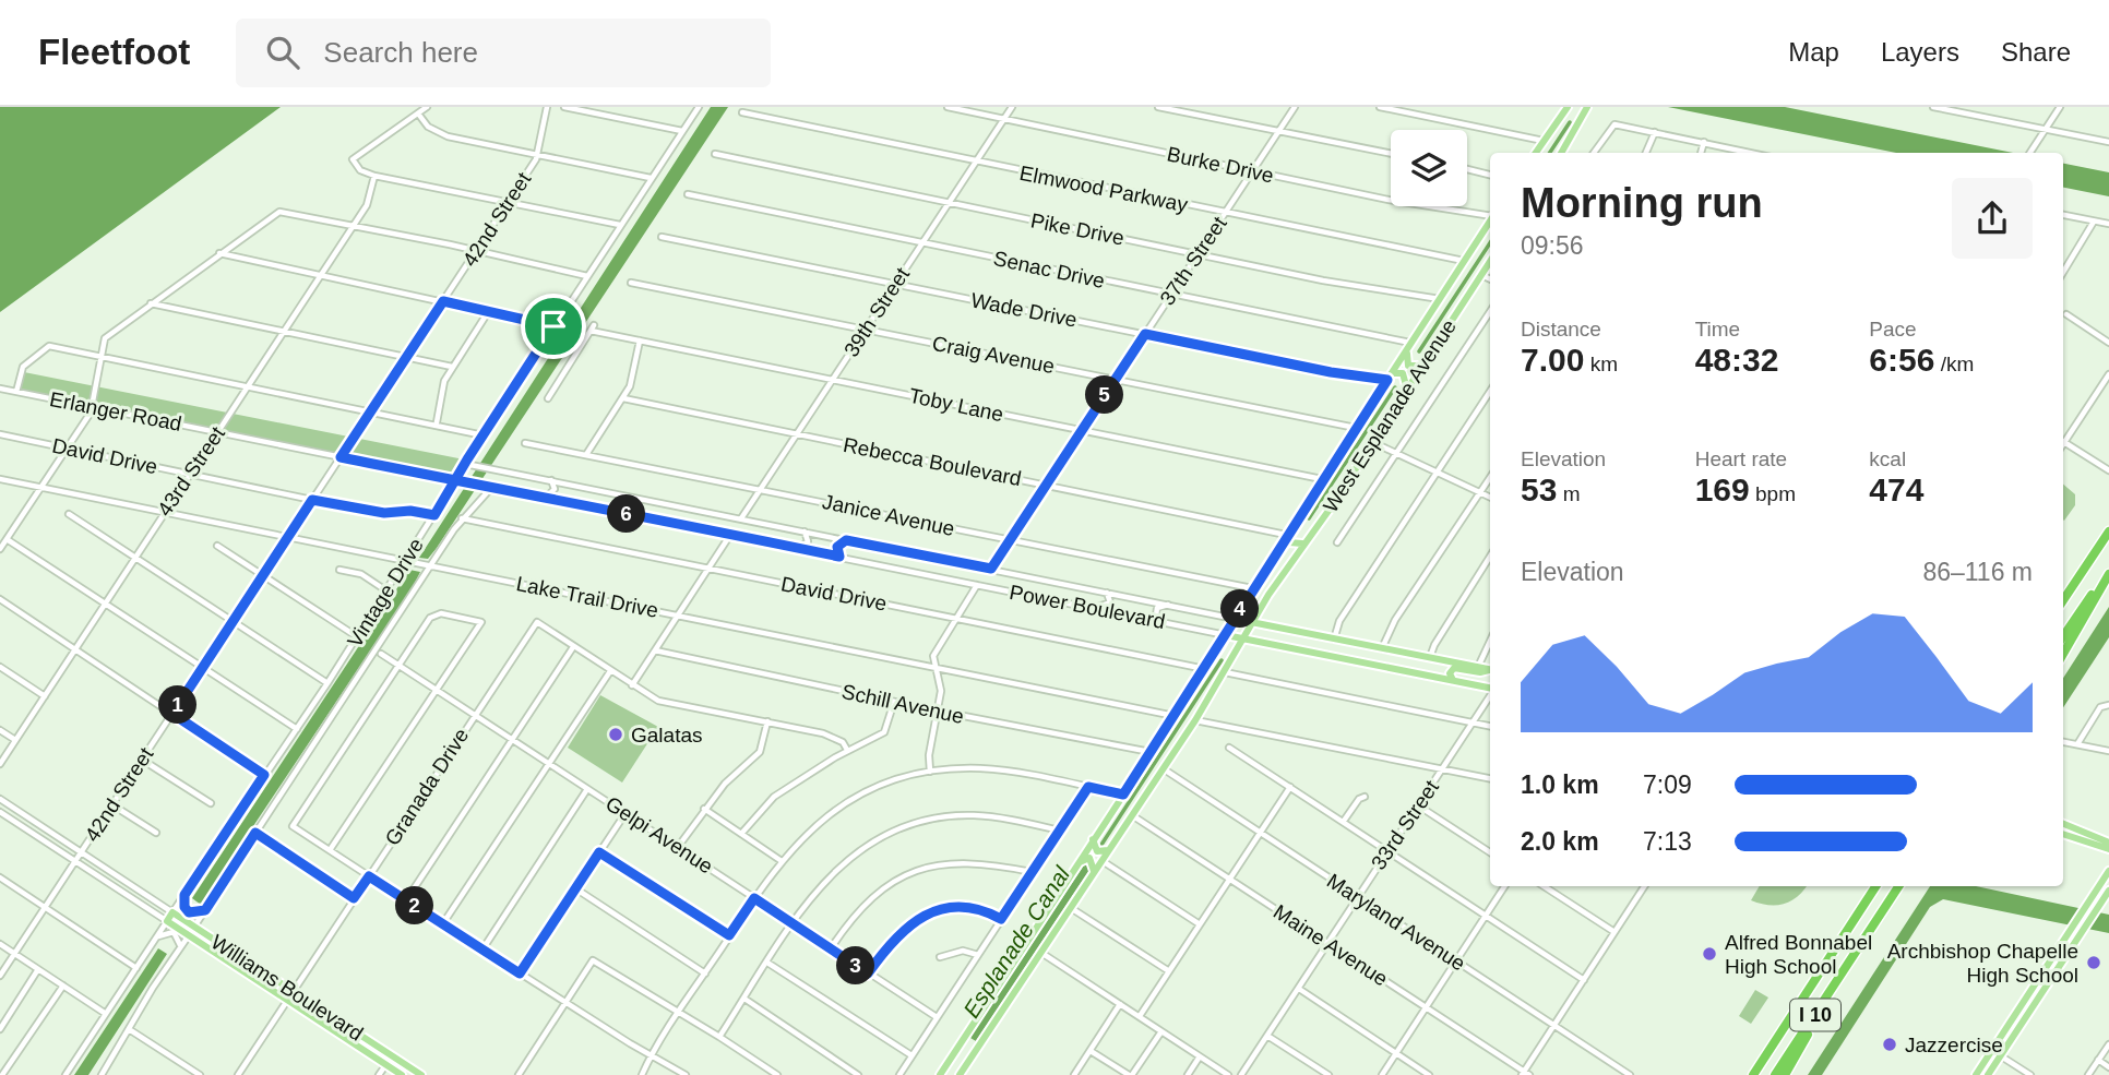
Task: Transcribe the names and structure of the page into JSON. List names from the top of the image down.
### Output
{
  "streets": {
    "highway": ["I 10"],
    "main road": [
      "West Esplanade Avenue",
      "Vintage Drive",
      "Power Boulevard",
      "Williams Boulevard"
    ],
    "street": [
      "Burke Drive",
      "Elmwood Parkway",
      "42nd Street",
      "Pike Drive",
      "37th Street",
      "Senac Drive",
      "Wade Drive",
      "39th Street",
      "Craig Avenue",
      "Toby Lane",
      "Erlanger Road",
      "David Drive",
      "Rebecca Boulevard",
      "43rd Street",
      "Janice Avenue",
      "Lake Trail Drive",
      "Schill Avenue",
      "Granada Drive",
      "33rd Street",
      "Gelpi Avenue",
      "Maryland Avenue",
      "Maine Avenue"
    ]
  },
  "crossings": [
    ["Burke Drive", "37th Street"],
    ["Burke Drive", "39th Street"],
    ["Elmwood Parkway", "37th Street"],
    ["Elmwood Parkway", "39th Street"],
    ["Elmwood Parkway", "West Esplanade Avenue"],
    ["42nd Street", "Erlanger Road"],
    ["42nd Street", "David Drive"],
    ["42nd Street", "Lake Trail Drive"],
    ["42nd Street", "Williams Boulevard"],
    ["Pike Drive", "37th Street"],
    ["Pike Drive", "39th Street"],
    ["Pike Drive", "West Esplanade Avenue"],
    ["37th Street", "Senac Drive"],
    ["37th Street", "Wade Drive"],
    ["37th Street", "Craig Avenue"],
    ["37th Street", "Toby Lane"],
    ["37th Street", "Rebecca Boulevard"],
    ["37th Street", "Janice Avenue"],
    ["37th Street", "Power Boulevard"],
    ["Senac Drive", "39th Street"],
    ["Senac Drive", "West Esplanade Avenue"],
    ["Wade Drive", "39th Street"],
    ["Wade Drive", "West Esplanade Avenue"],
    ["39th Street", "Craig Avenue"],
    ["39th Street", "Toby Lane"],
    ["39th Street", "Rebecca Boulevard"],
    ["39th Street", "Janice Avenue"],
    ["39th Street", "Power Boulevard"],
    ["Craig Avenue", "West Esplanade Avenue"],
    ["Toby Lane", "West Esplanade Avenue"],
    ["Erlanger Road", "43rd Street"],
    ["Erlanger Road", "Vintage Drive"],
    ["Erlanger Road", "Power Boulevard"],
    ["West Esplanade Avenue", "David Drive"],
    ["West Esplanade Avenue", "Rebecca Boulevard"],
    ["West Esplanade Avenue", "Janice Avenue"],
    ["West Esplanade Avenue", "Lake Trail Drive"],
    ["West Esplanade Avenue", "Power Boulevard"],
    ["West Esplanade Avenue", "Schill Avenue"],
    ["West Esplanade Avenue", "Maryland Avenue"],
    ["West Esplanade Avenue", "Maine Avenue"],
    ["David Drive", "43rd Street"],
    ["David Drive", "Vintage Drive"],
    ["43rd Street", "Lake Trail Drive"],
    ["Vintage Drive", "Lake Trail Drive"],
    ["Vintage Drive", "Power Boulevard"],
    ["Vintage Drive", "Williams Boulevard"],
    ["Granada Drive", "Gelpi Avenue"],
    ["Granada Drive", "Williams Boulevard"],
    ["33rd Street", "Maryland Avenue"],
    ["33rd Street", "Maine Avenue"]
  ],
  "water": ["Esplanade Canal"],
  "places": [
    "Galatas",
    "Alfred Bonnabel High School",
    "Archbishop Chapelle High School",
    "Jazzercise"
  ],
  "page": {
    "header": "Fleetfoot",
    "search": "Search here",
    "nav": ["Map", "Layers", "Share"],
    "heading": ["Morning run", "09:56"],
    "stats": [
      ["Distance", "7.00 km"],
      ["Time", "48:32"],
      ["Pace", "6:56 /km"],
      ["Elevation", "53 m"],
      ["Heart rate", "169 bpm"],
      ["kcal", "474"]
    ],
    "pins": [
      "5",
      "6",
      "4",
      "1",
      "2",
      "3"
    ],
    "chart": ["Elevation", "86–116 m"],
    "list": [
      {
        "name": "1.0 km",
        "note": "7:09"
      },
      {
        "name": "2.0 km",
        "note": "7:13"
      }
    ]
  }
}
